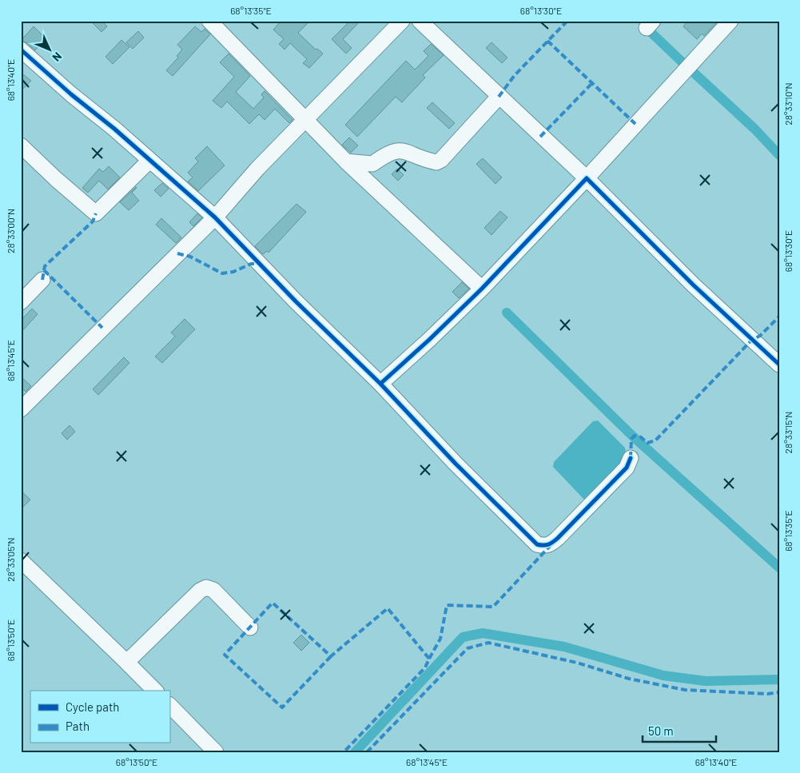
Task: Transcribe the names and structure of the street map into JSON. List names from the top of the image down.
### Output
{
  "legend": ["Cycle path", "Path"],
  "scale_bar": "50 m",
  "north": "bottom right",
  "coordinates": [
    "68°13'35\"E",
    "68°13'30\"E",
    "68°13'40\"E",
    "28°33'10\"N",
    "28°33'00\"N",
    "68°13'45\"E",
    "28°33'15\"N",
    "28°33'05\"N",
    "68°13'50\"E"
  ]
}
